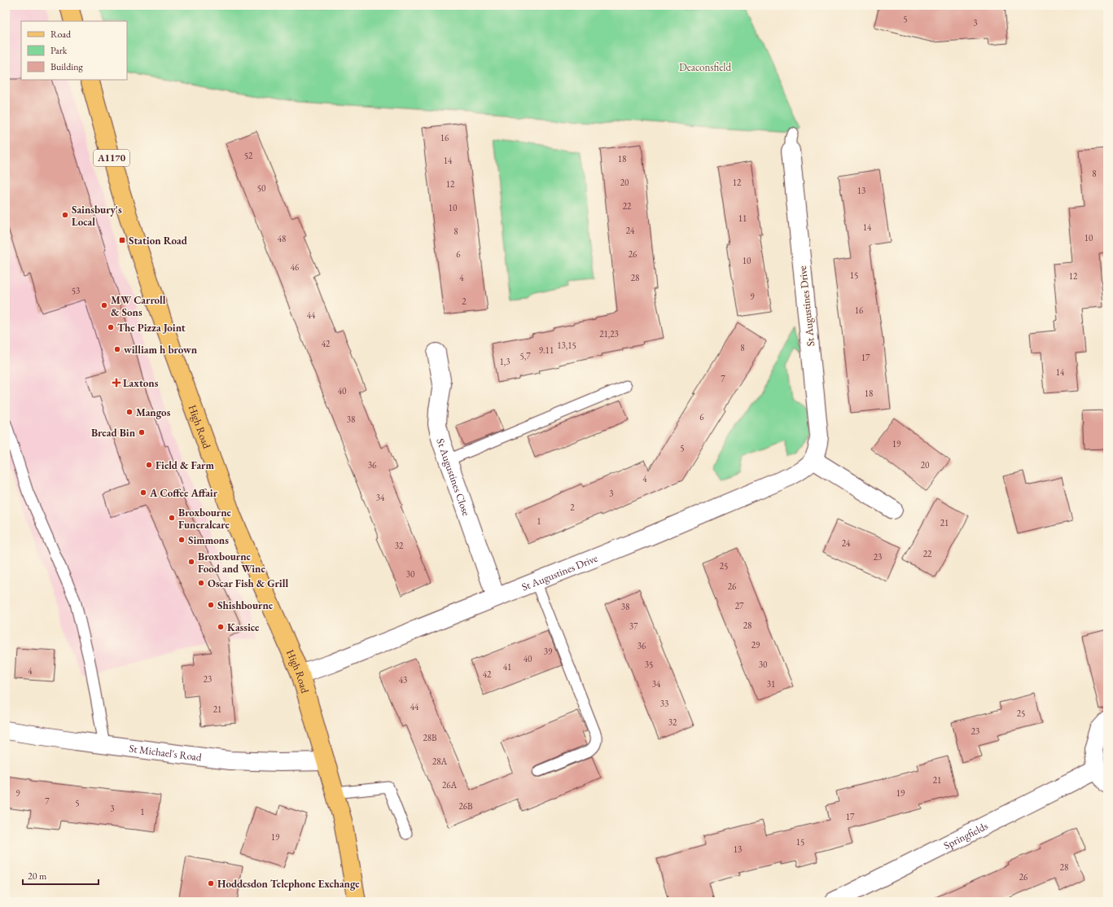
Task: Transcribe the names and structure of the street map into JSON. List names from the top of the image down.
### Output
{
  "streets": {
    "main road": ["A1170", "High Road"],
    "street": [
      "St Augustines Drive",
      "St Augustines Close",
      "St Michael's Road",
      "Springfields"
    ]
  },
  "crossings": [
    ["St Augustines Drive", "High Road"],
    ["St Augustines Drive", "St Augustines Close"],
    ["High Road", "St Michael's Road"]
  ],
  "parks": ["Deaconsfield"],
  "places": {
    "other": [
      "Sainsbury's Local",
      "MW Carroll & Sons",
      "The Pizza Joint",
      "william h brown",
      "Mangos",
      "Bread Bin",
      "Field & Farm",
      "A Coffee Affair",
      "Broxbourne Funeralcare",
      "Simmons",
      "Broxbourne Food and Wine",
      "Oscar Fish & Grill",
      "Shishbourne",
      "Kassice",
      "Hoddesdon Telephone Exchange"
    ],
    "transit": ["Station Road"],
    "health": ["Laxtons"]
  },
  "house_numbers": [
    "5",
    "3",
    "16",
    "52",
    "18",
    "14",
    "8",
    "20",
    "12",
    "12",
    "50",
    "13",
    "22",
    "10",
    "11",
    "14",
    "24",
    "8",
    "10",
    "48",
    "6",
    "26",
    "10",
    "46",
    "15",
    "12",
    "4",
    "28",
    "53",
    "9",
    "2",
    "16",
    "44",
    "21,23",
    "42",
    "13,15",
    "8",
    "9.11",
    "5,7",
    "17",
    "1,3",
    "14",
    "7",
    "40",
    "18",
    "6",
    "38",
    "19",
    "5",
    "36",
    "20",
    "4",
    "3",
    "34",
    "2",
    "1",
    "21",
    "24",
    "32",
    "22",
    "23",
    "25",
    "30",
    "26",
    "27",
    "38",
    "28",
    "37",
    "29",
    "36",
    "39",
    "40",
    "35",
    "30",
    "41",
    "4",
    "42",
    "23",
    "43",
    "34",
    "31",
    "33",
    "44",
    "21",
    "25",
    "32",
    "23",
    "28B",
    "28A",
    "21",
    "26A",
    "9",
    "19",
    "7",
    "5",
    "26B",
    "3",
    "1",
    "17",
    "19",
    "15",
    "13",
    "28",
    "26"
  ],
  "legend": ["Road", "Park", "Building"],
  "scale_bar": "20 m"
}
